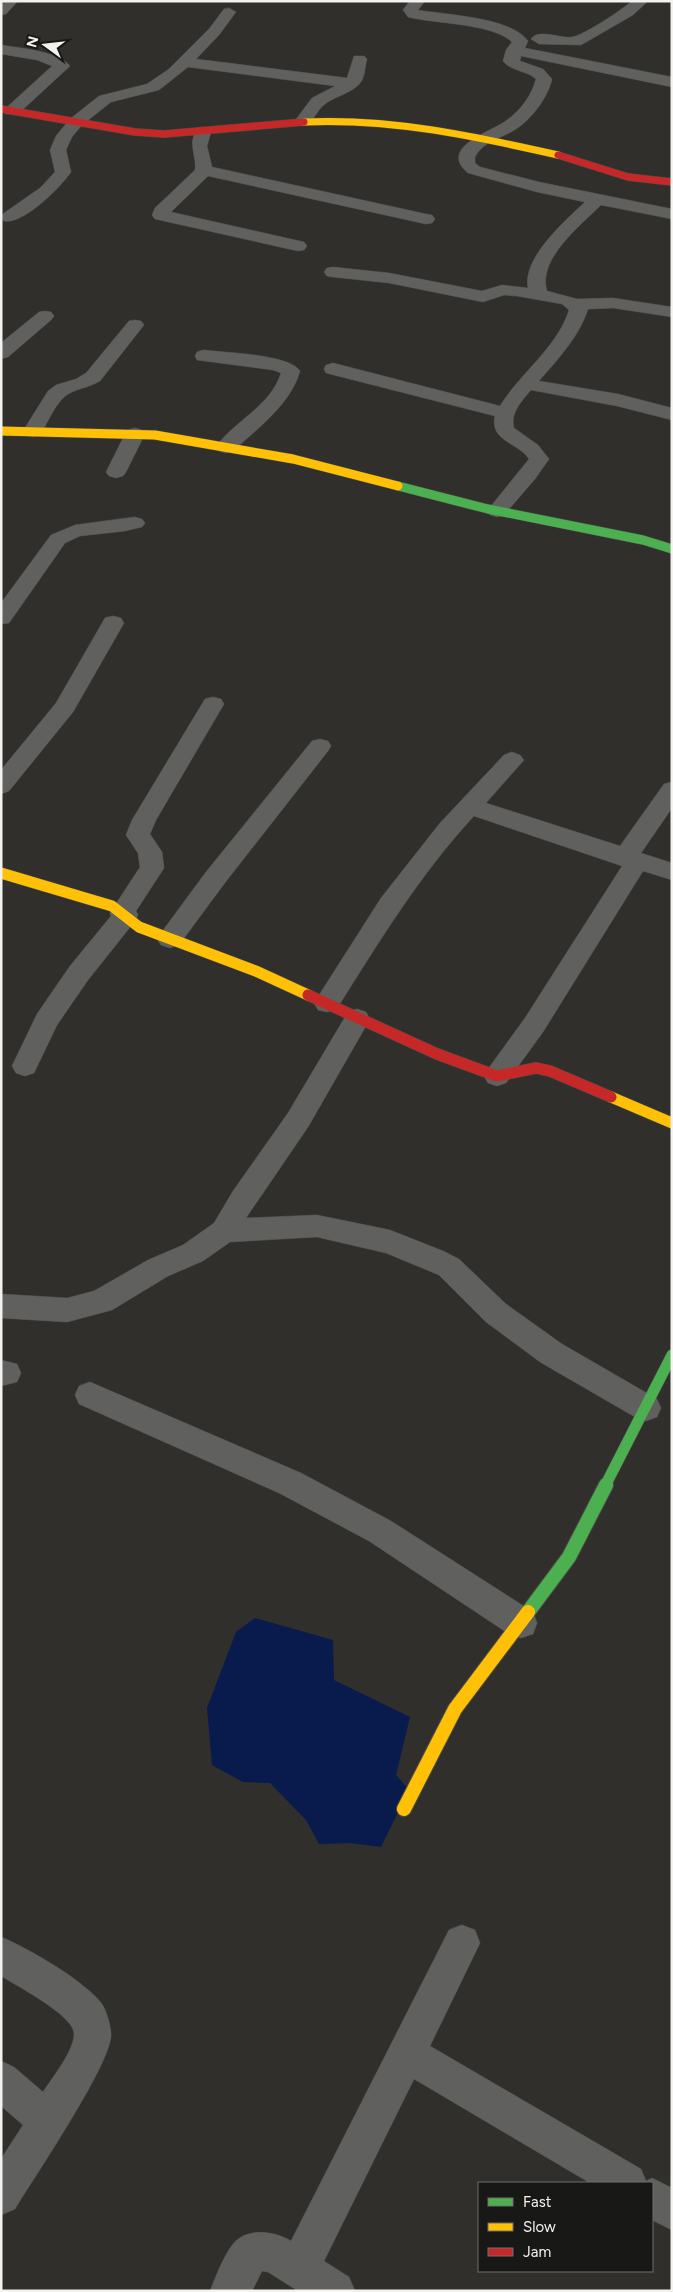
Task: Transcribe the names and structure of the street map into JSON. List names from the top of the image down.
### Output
{
  "legend": ["Fast", "Slow", "Jam"],
  "north": "left"
}
